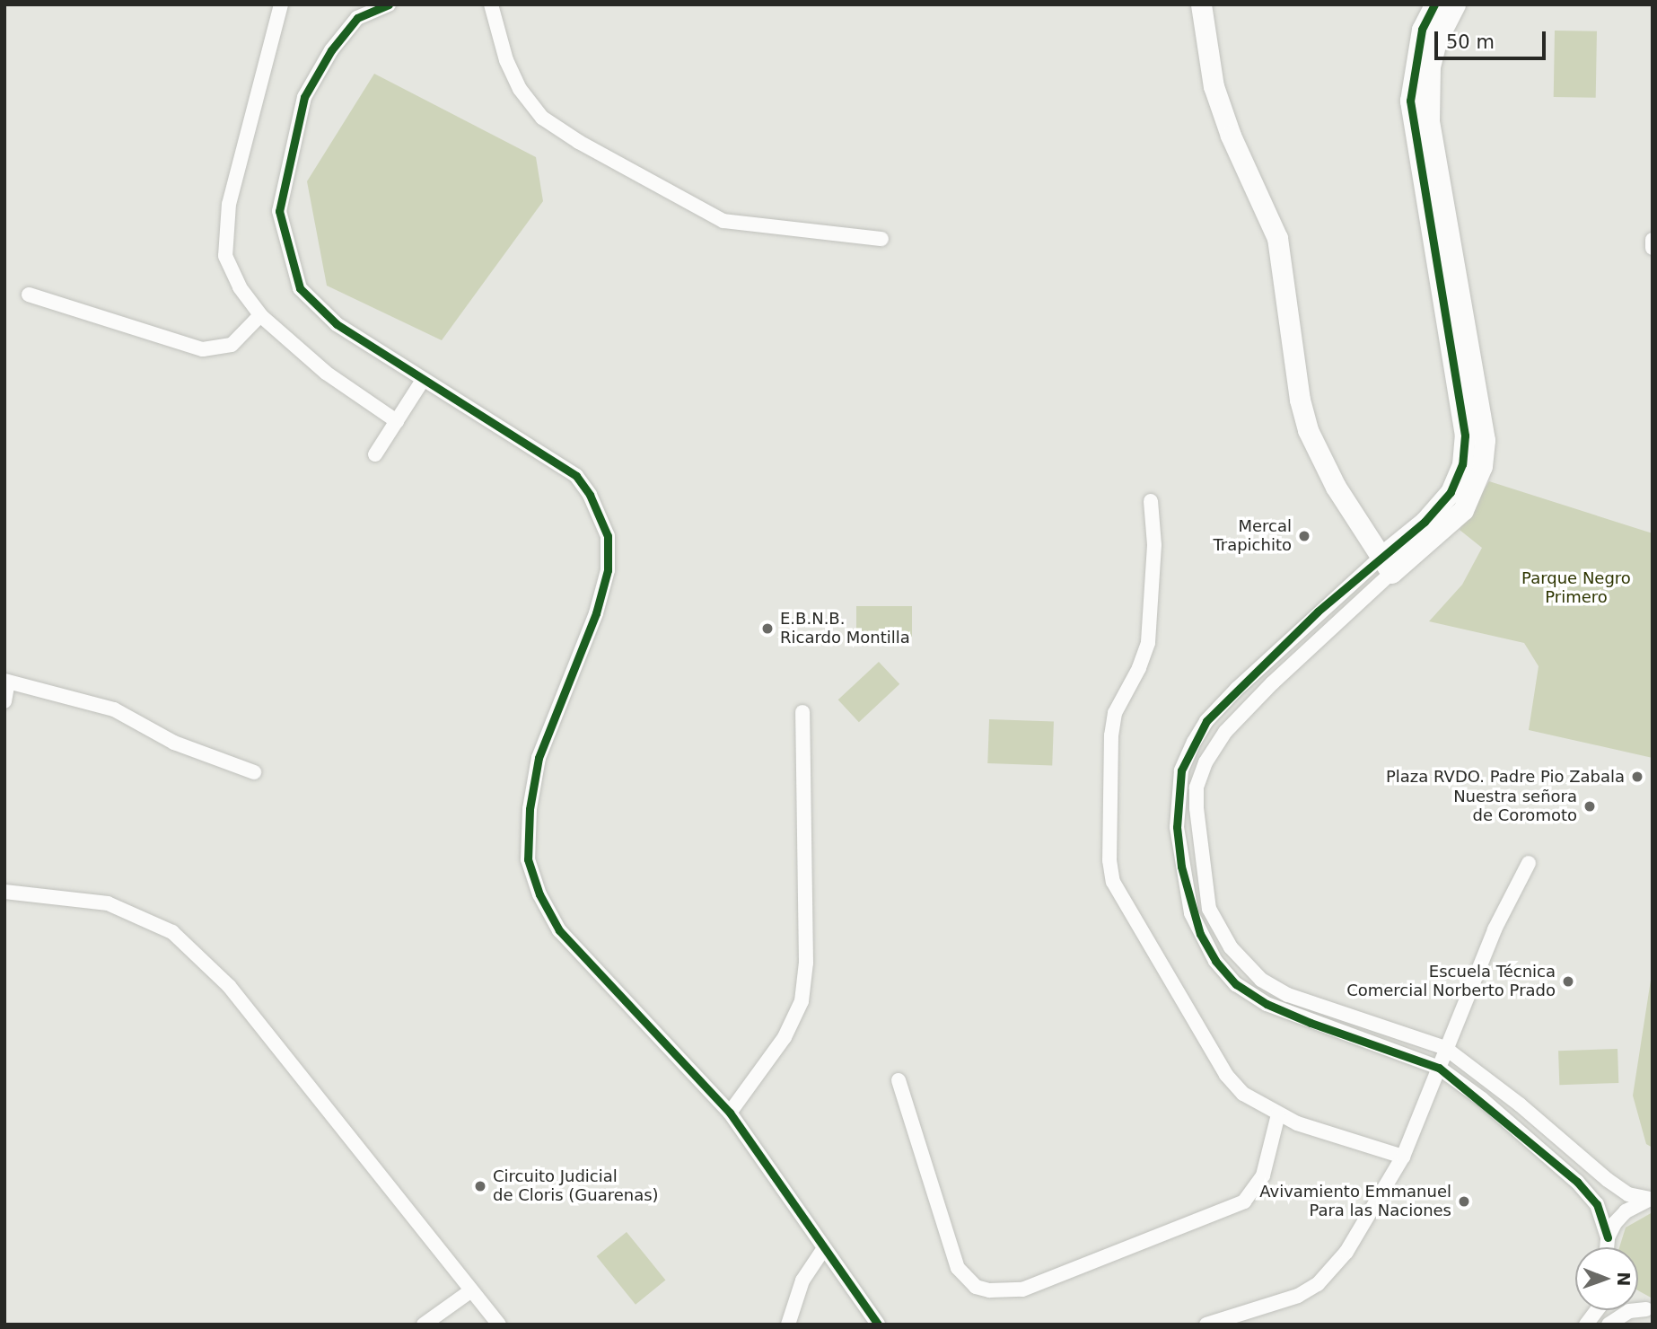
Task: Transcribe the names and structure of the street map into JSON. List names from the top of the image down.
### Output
{
  "parks": ["Parque Negro Primero"],
  "places": [
    "Mercal Trapichito",
    "E.B.N.B. Ricardo Montilla",
    "Plaza RVDO. Padre Pio Zabala",
    "Nuestra señora de Coromoto",
    "Escuela Técnica Comercial Norberto Prado",
    "Circuito Judicial de Cloris (Guarenas)",
    "Avivamiento Emmanuel Para las Naciones"
  ],
  "scale_bar": "50 m",
  "north": "right"
}
